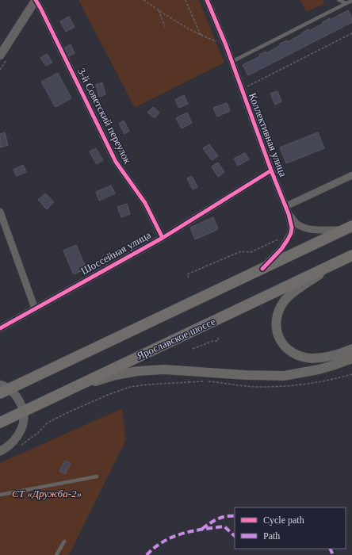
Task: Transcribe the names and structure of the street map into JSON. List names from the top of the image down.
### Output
{
  "streets": {
    "highway": ["Ярославское шоссе"],
    "street": ["3-й Советский переулок", "Коллективная улица", "Шоссейная улица"]
  },
  "crossings": [
    ["3-й Советский переулок", "Шоссейная улица"],
    ["Коллективная улица", "Шоссейная улица"]
  ],
  "parks": ["СТ «Дружба-2»"],
  "legend": ["Cycle path", "Path"]
}
